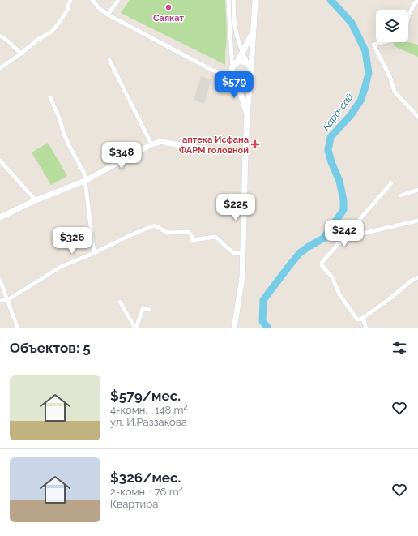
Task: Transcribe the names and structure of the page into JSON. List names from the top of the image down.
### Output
{
  "water": ["Кара-сай"],
  "places": {
    "other": ["Саякат"],
    "health": ["аптека Исфана ФАРМ головной"]
  },
  "page": {
    "price": [
      "$579",
      "$348",
      "$225",
      "$242",
      "$326"
    ],
    "heading": "Объектов: 5",
    "list": [
      {
        "name": "$579/мес.",
        "note": "4-комн. · 148 m² · ул. И.Раззакова"
      },
      {
        "name": "$326/мес.",
        "note": "2-комн. · 76 m² · Квартира"
      }
    ]
  }
}
